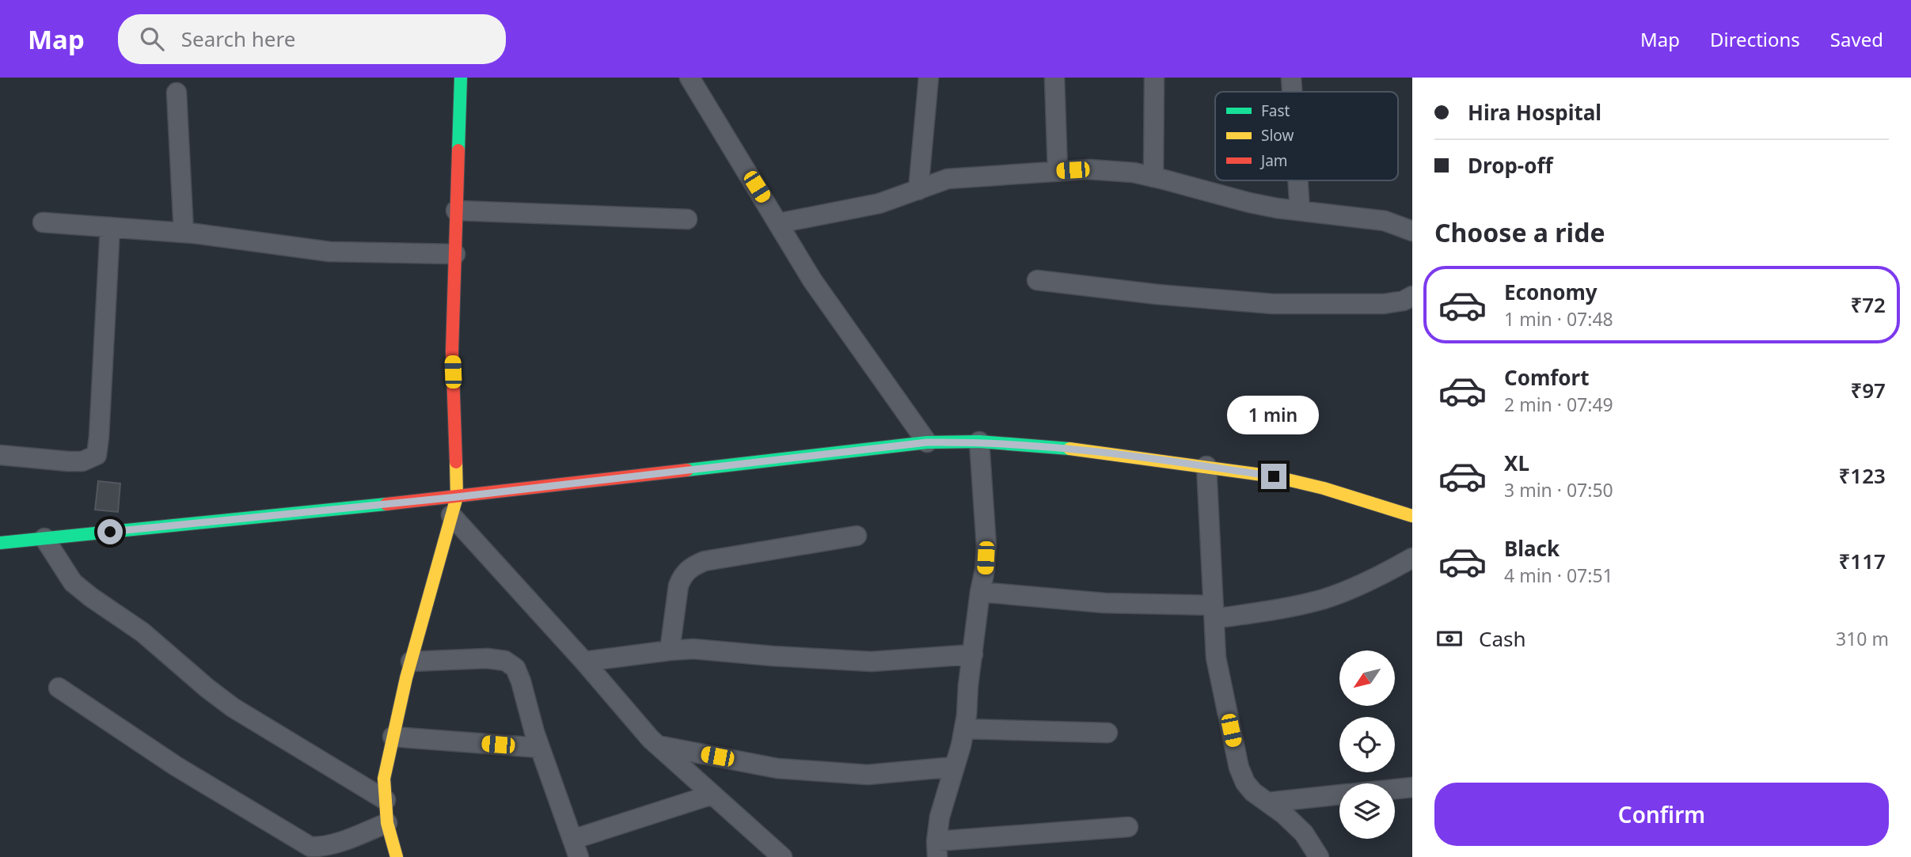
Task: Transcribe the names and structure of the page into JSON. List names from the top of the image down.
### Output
{
  "legend": ["Fast", "Slow", "Jam"],
  "north": "bottom left",
  "page": {
    "header": "Map",
    "search": "Search here",
    "nav": ["Map", "Directions", "Saved"],
    "banner": ["Hira Hospital", "Drop-off"],
    "heading": "Choose a ride",
    "list": [
      {
        "name": "Economy",
        "note": "1 min · 07:48",
        "value": "₹72"
      },
      {
        "name": "Comfort",
        "note": "2 min · 07:49",
        "value": "₹97"
      },
      {
        "name": "XL",
        "note": "3 min · 07:50",
        "value": "₹123"
      },
      {
        "name": "Black",
        "note": "4 min · 07:51",
        "value": "₹117"
      }
    ],
    "bubble": "1 min",
    "pay": ["Cash", "310 m"],
    "buttons": "Confirm"
  }
}
